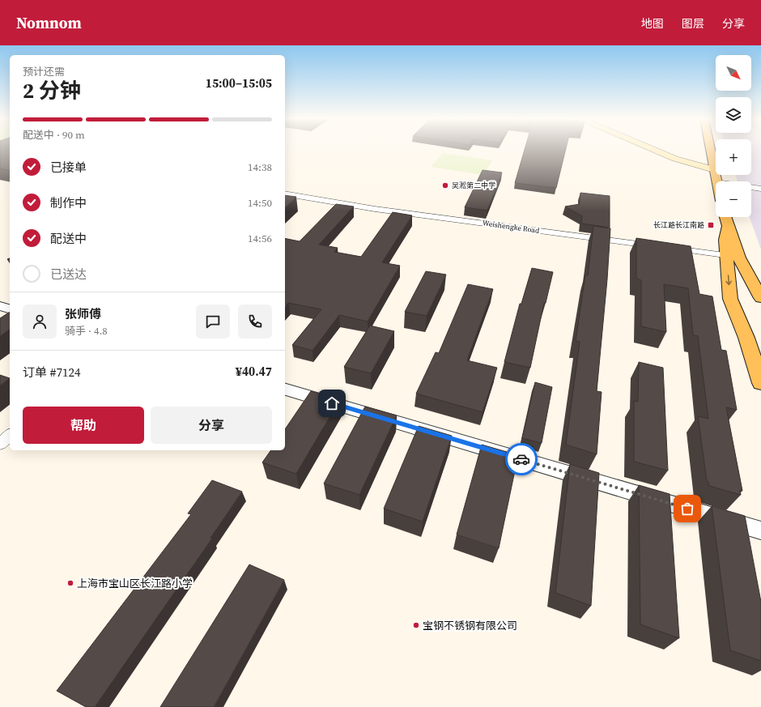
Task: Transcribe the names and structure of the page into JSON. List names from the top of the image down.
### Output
{
  "streets": {
    "street": ["Weishengke Road"]
  },
  "places": {
    "other": ["吴淞第二中学", "上海市宝山区长江路小学", "宝钢不锈钢有限公司"],
    "transit": ["长江路长江南路"]
  },
  "north": "bottom right",
  "page": {
    "header": "Nomnom",
    "nav": ["地图", "图层", "分享"],
    "map_buttons": ["+", "−"],
    "heading": ["2 分钟", "预计还需", "15:00–15:05"],
    "panel": [
      "张师傅",
      "骑手 · 4.8",
      "订单 #7124",
      "¥40.47"
    ],
    "bar": "配送中 · 90 m",
    "list": [
      ["已接单", "14:38"],
      ["制作中", "14:50"],
      ["配送中", "14:56"],
      "已送达"
    ],
    "buttons": ["帮助", "分享"]
  }
}
